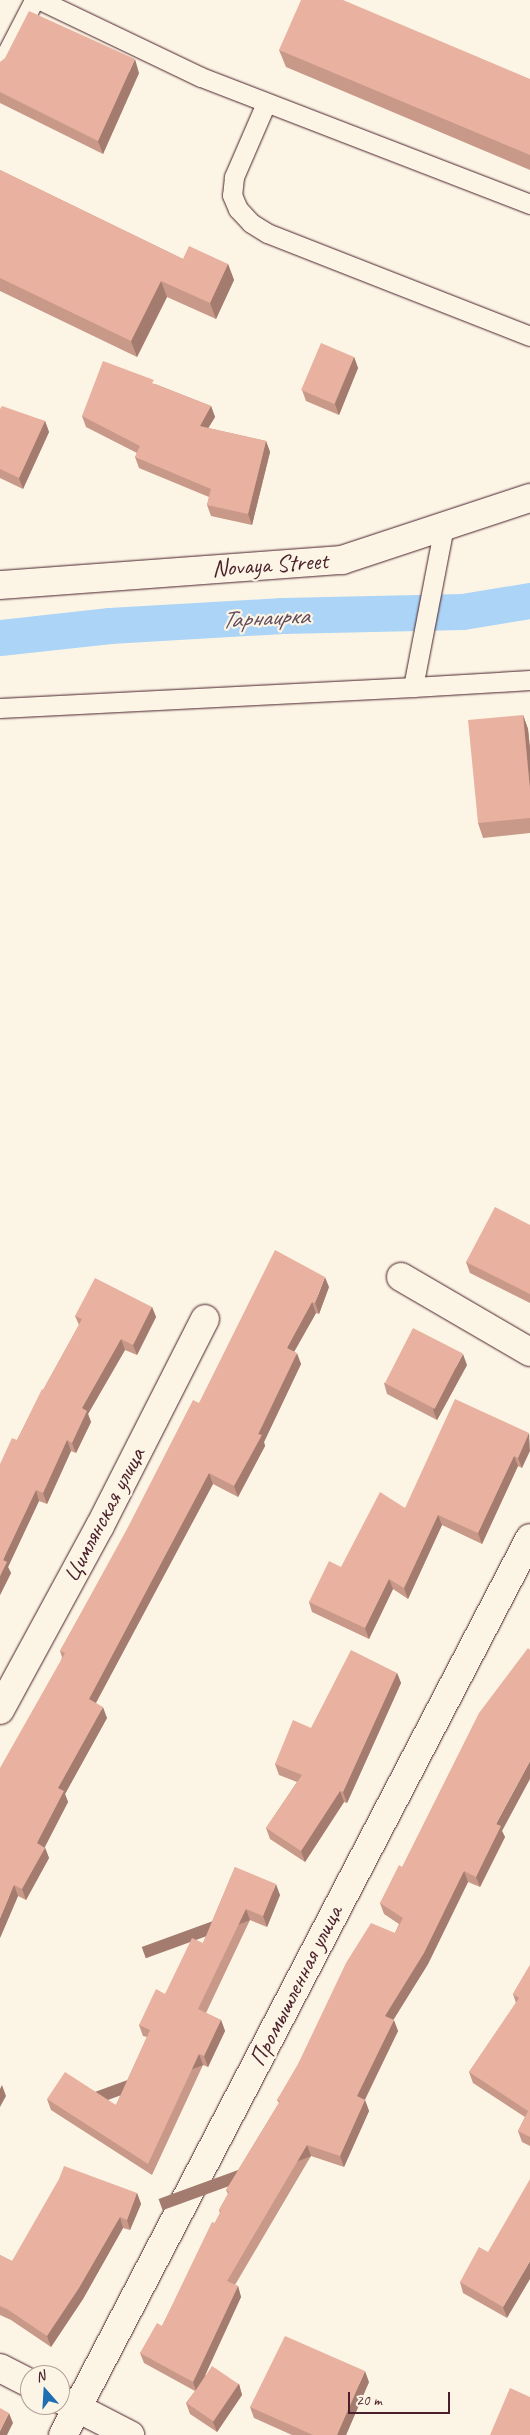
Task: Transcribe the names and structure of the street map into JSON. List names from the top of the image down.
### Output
{
  "streets": {
    "street": ["Novaya Street", "Цимлянская улица", "Промышленная улица"]
  },
  "water": ["Тарнаирка"],
  "scale_bar": "20 m",
  "north": "top"
}
